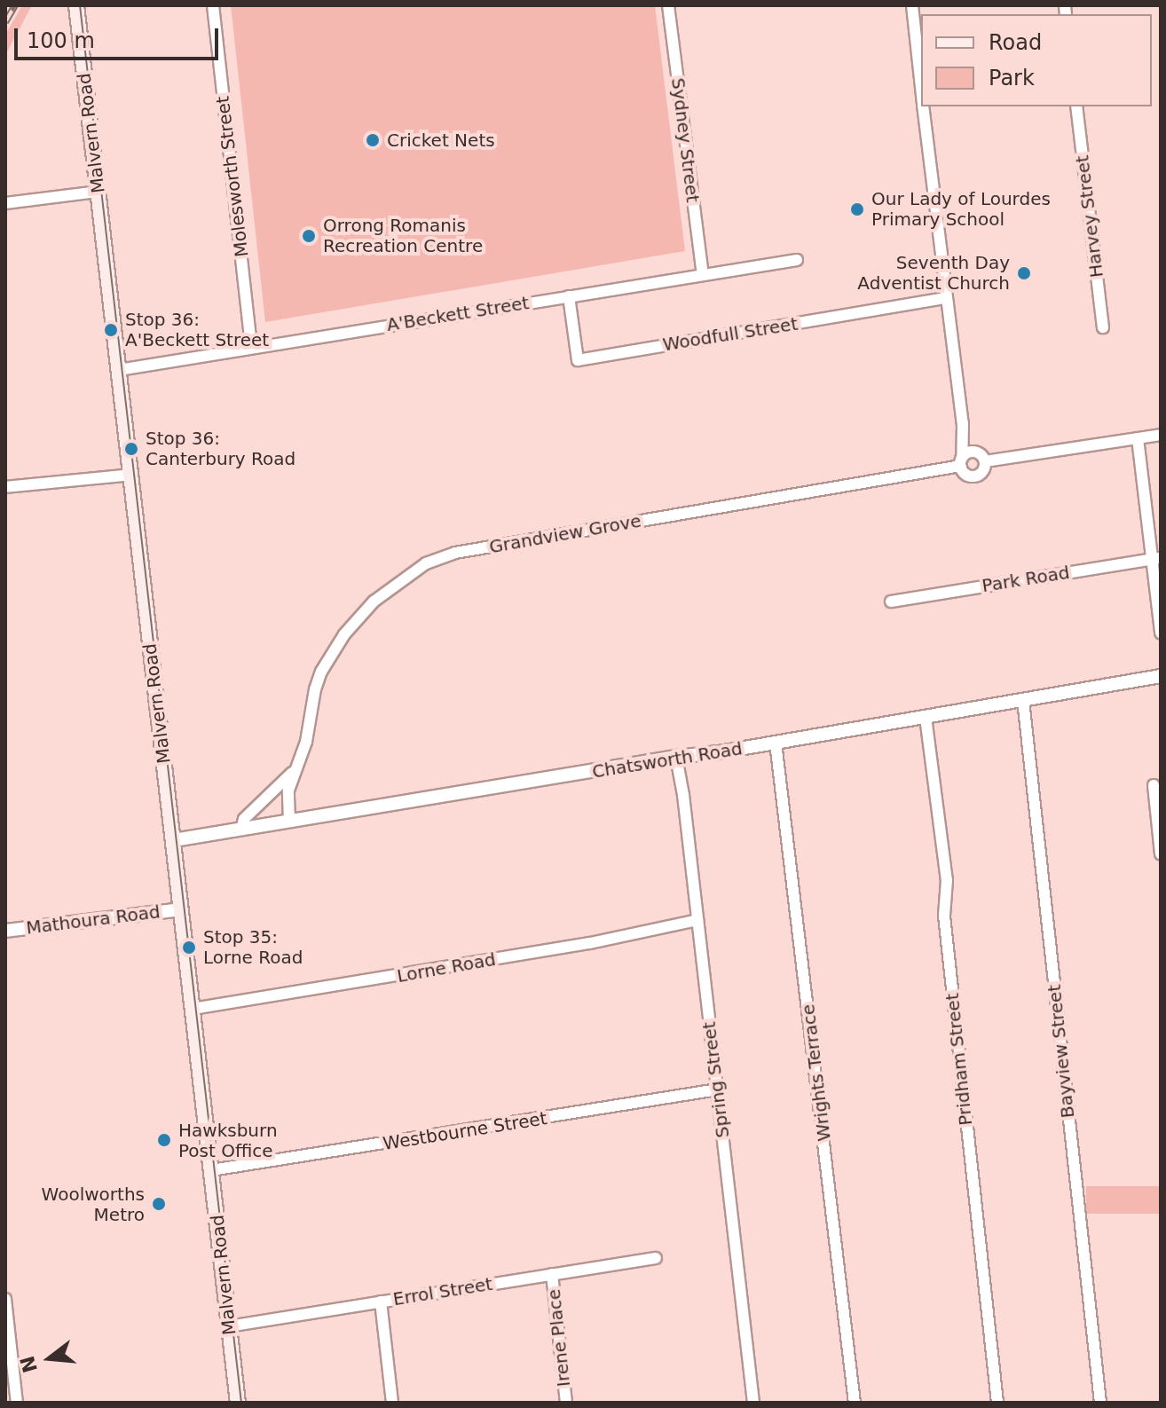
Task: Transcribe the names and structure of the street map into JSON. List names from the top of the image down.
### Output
{
  "streets": {
    "main road": ["Malvern Road"],
    "street": [
      "Sydney Street",
      "Molesworth Street",
      "Harvey Street",
      "A'Beckett Street",
      "Woodfull Street",
      "Grandview Grove",
      "Park Road",
      "Chatsworth Road",
      "Mathoura Road",
      "Lorne Road",
      "Bayview Street",
      "Pridham Street",
      "Wrights Terrace",
      "Spring Street",
      "Westbourne Street",
      "Errol Street",
      "Irene Place"
    ]
  },
  "crossings": [
    ["Malvern Road", "A'Beckett Street"],
    ["Malvern Road", "Chatsworth Road"],
    ["Malvern Road", "Mathoura Road"],
    ["Malvern Road", "Lorne Road"],
    ["Malvern Road", "Westbourne Street"],
    ["Malvern Road", "Errol Street"],
    ["Sydney Street", "A'Beckett Street"],
    ["Molesworth Street", "A'Beckett Street"],
    ["A'Beckett Street", "Woodfull Street"],
    ["Grandview Grove", "Chatsworth Road"],
    ["Chatsworth Road", "Bayview Street"],
    ["Chatsworth Road", "Pridham Street"],
    ["Chatsworth Road", "Wrights Terrace"],
    ["Chatsworth Road", "Spring Street"],
    ["Lorne Road", "Spring Street"],
    ["Spring Street", "Westbourne Street"],
    ["Errol Street", "Irene Place"]
  ],
  "places": [
    "Cricket Nets",
    "Our Lady of Lourdes Primary School",
    "Orrong Romanis Recreation Centre",
    "Seventh Day Adventist Church",
    "Stop 36: A'Beckett Street",
    "Stop 36: Canterbury Road",
    "Stop 35: Lorne Road",
    "Hawksburn Post Office",
    "Woolworths Metro"
  ],
  "legend": ["Road", "Park"],
  "scale_bar": "100 m",
  "north": "left"
}
